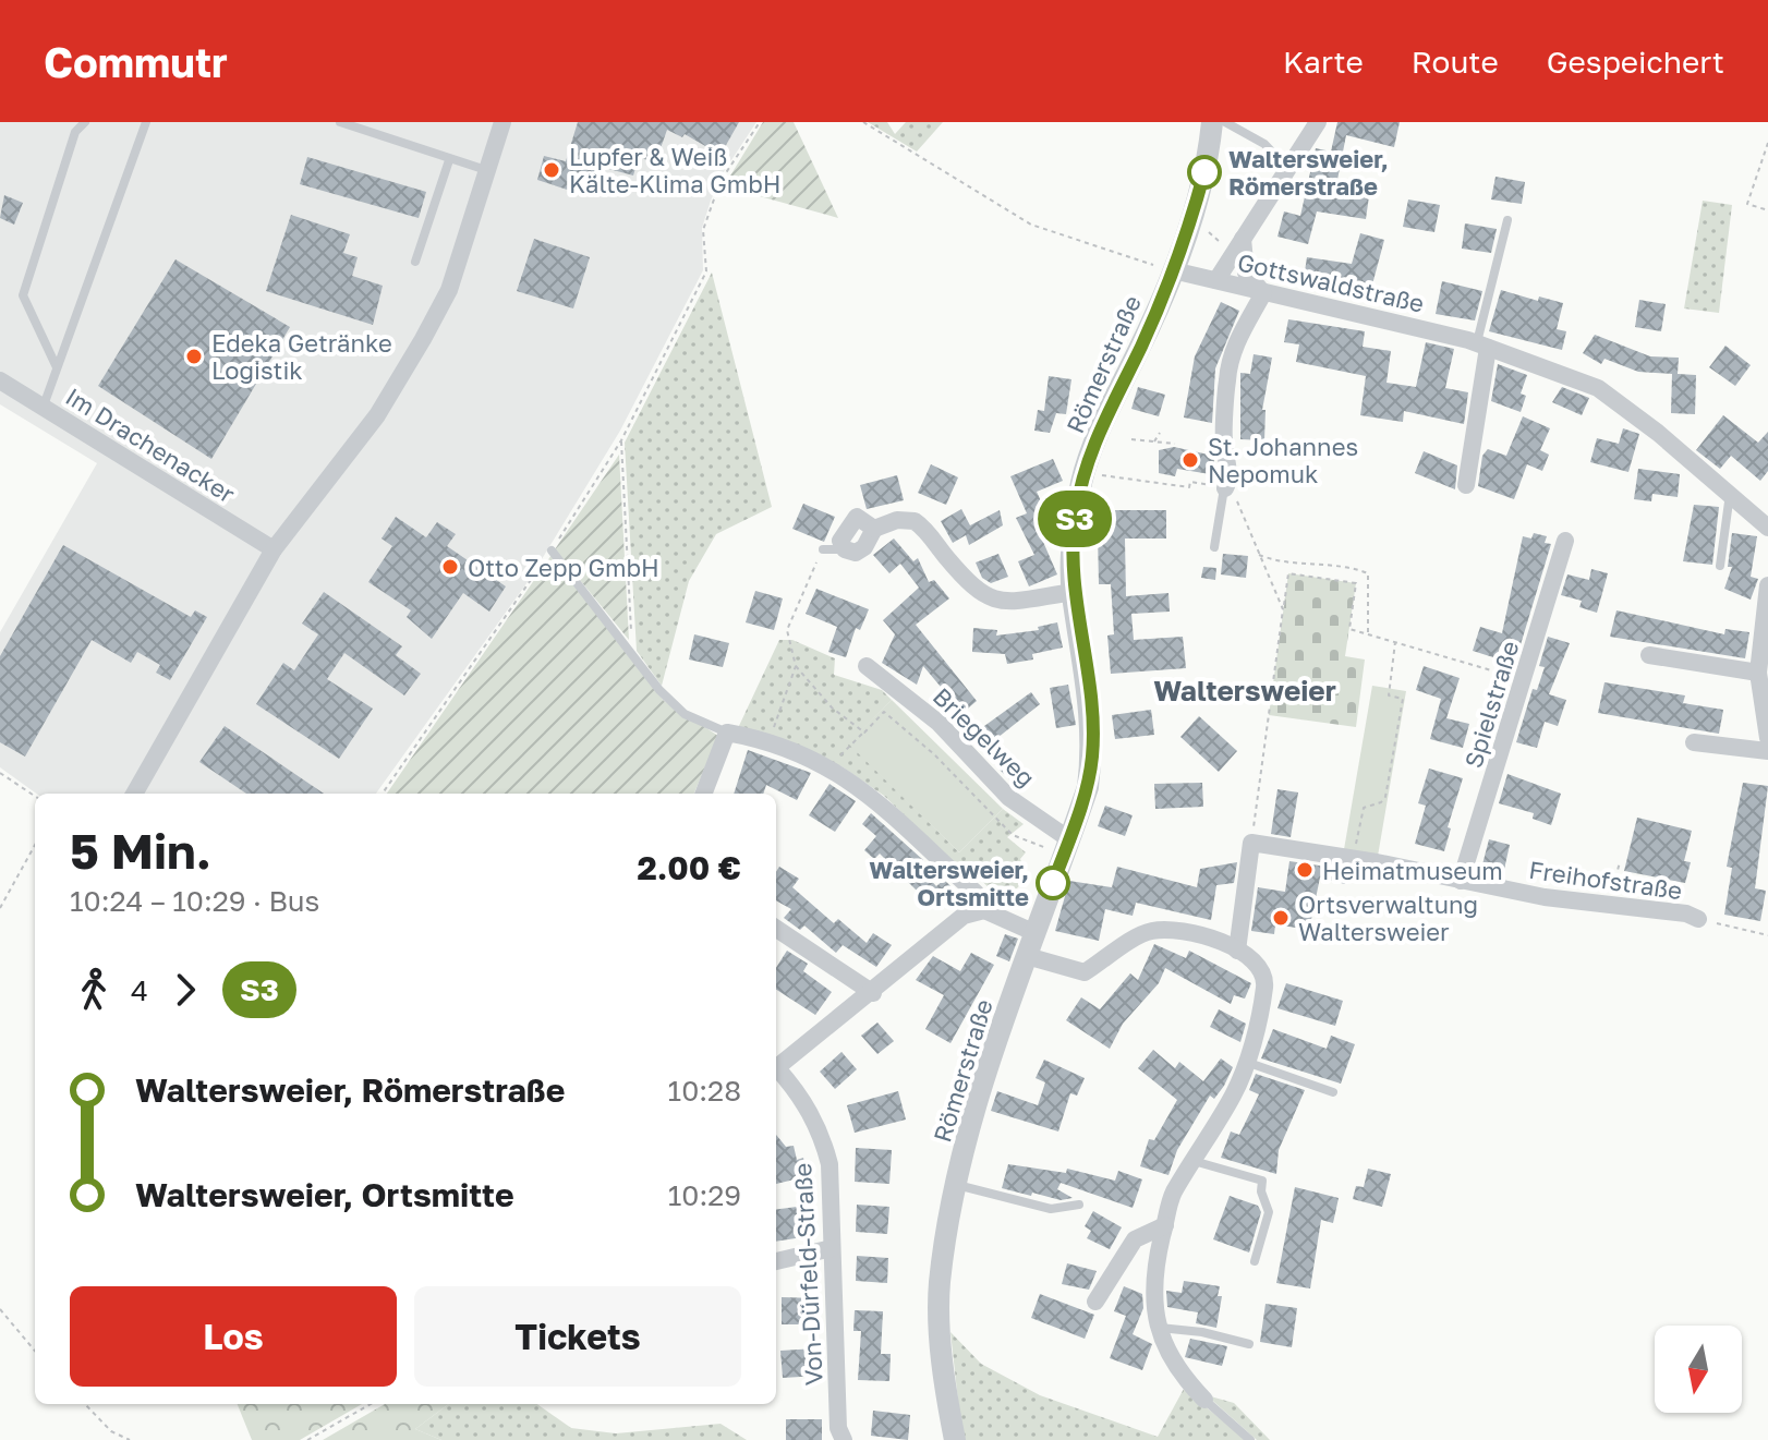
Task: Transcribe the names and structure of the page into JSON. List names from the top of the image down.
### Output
{
  "streets": {
    "street": [
      "Gottswaldstraße",
      "Römerstraße",
      "Im Drachenacker",
      "Spielstraße",
      "Briegelweg",
      "Freihofstraße",
      "Von-Dürfeld-Straße"
    ]
  },
  "crossings": [
    ["Gottswaldstraße", "Römerstraße"],
    ["Römerstraße", "Briegelweg"],
    ["Spielstraße", "Freihofstraße"]
  ],
  "districts": ["Waltersweier"],
  "places": [
    "Lupfer & Weiß Kälte-Klima GmbH",
    "Waltersweier, Römerstraße",
    "Edeka Getränke Logistik",
    "St. Johannes Nepomuk",
    "Otto Zepp GmbH",
    "Heimatmuseum",
    "Waltersweier, Ortsmitte",
    "Ortsverwaltung Waltersweier"
  ],
  "lines": ["bus line S3"],
  "north": "bottom",
  "page": {
    "header": "Commutr",
    "nav": ["Karte", "Route", "Gespeichert"],
    "on_map": "S3",
    "heading": ["5 Min.", "10:24 – 10:29 · Bus", "2.00 €"],
    "legs": ["4", "S3"],
    "list": [
      {
        "name": "Waltersweier, Römerstraße",
        "value": "10:28"
      },
      {
        "name": "Waltersweier, Ortsmitte",
        "value": "10:29"
      }
    ],
    "buttons": ["Los", "Tickets"]
  }
}
